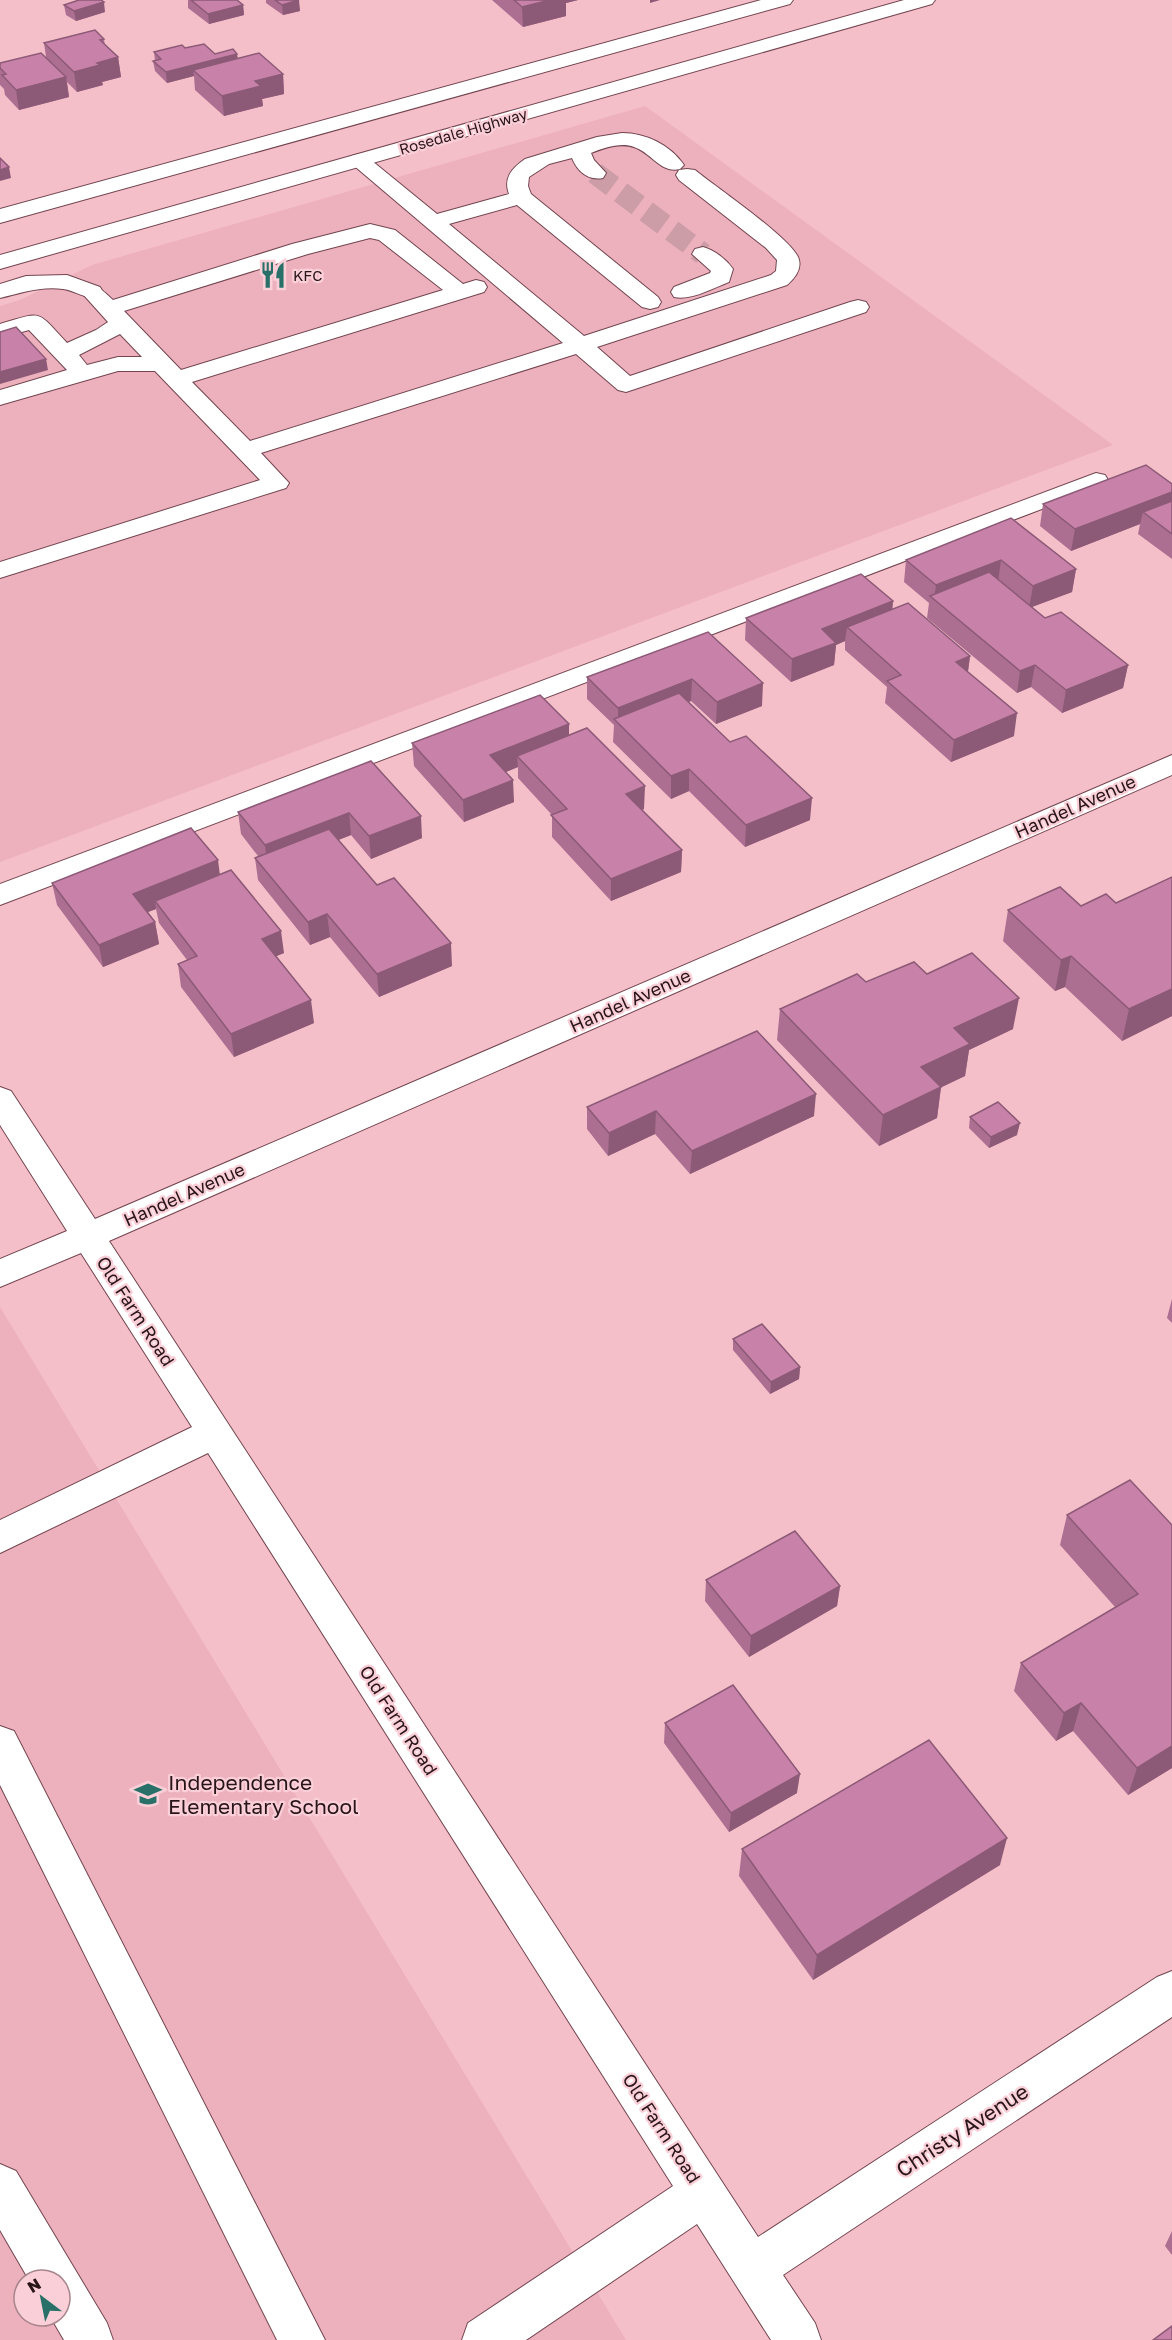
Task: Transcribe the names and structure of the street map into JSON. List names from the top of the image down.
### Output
{
  "streets": {
    "main road": [
      "Rosedale Highway",
      "Handel Avenue",
      "Old Farm Road",
      "Christy Avenue"
    ]
  },
  "crossings": [
    ["Handel Avenue", "Old Farm Road"],
    ["Old Farm Road", "Christy Avenue"]
  ],
  "places": {
    "restaurant": ["KFC"],
    "school or university": ["Independence Elementary School"]
  },
  "north": "top left"
}
